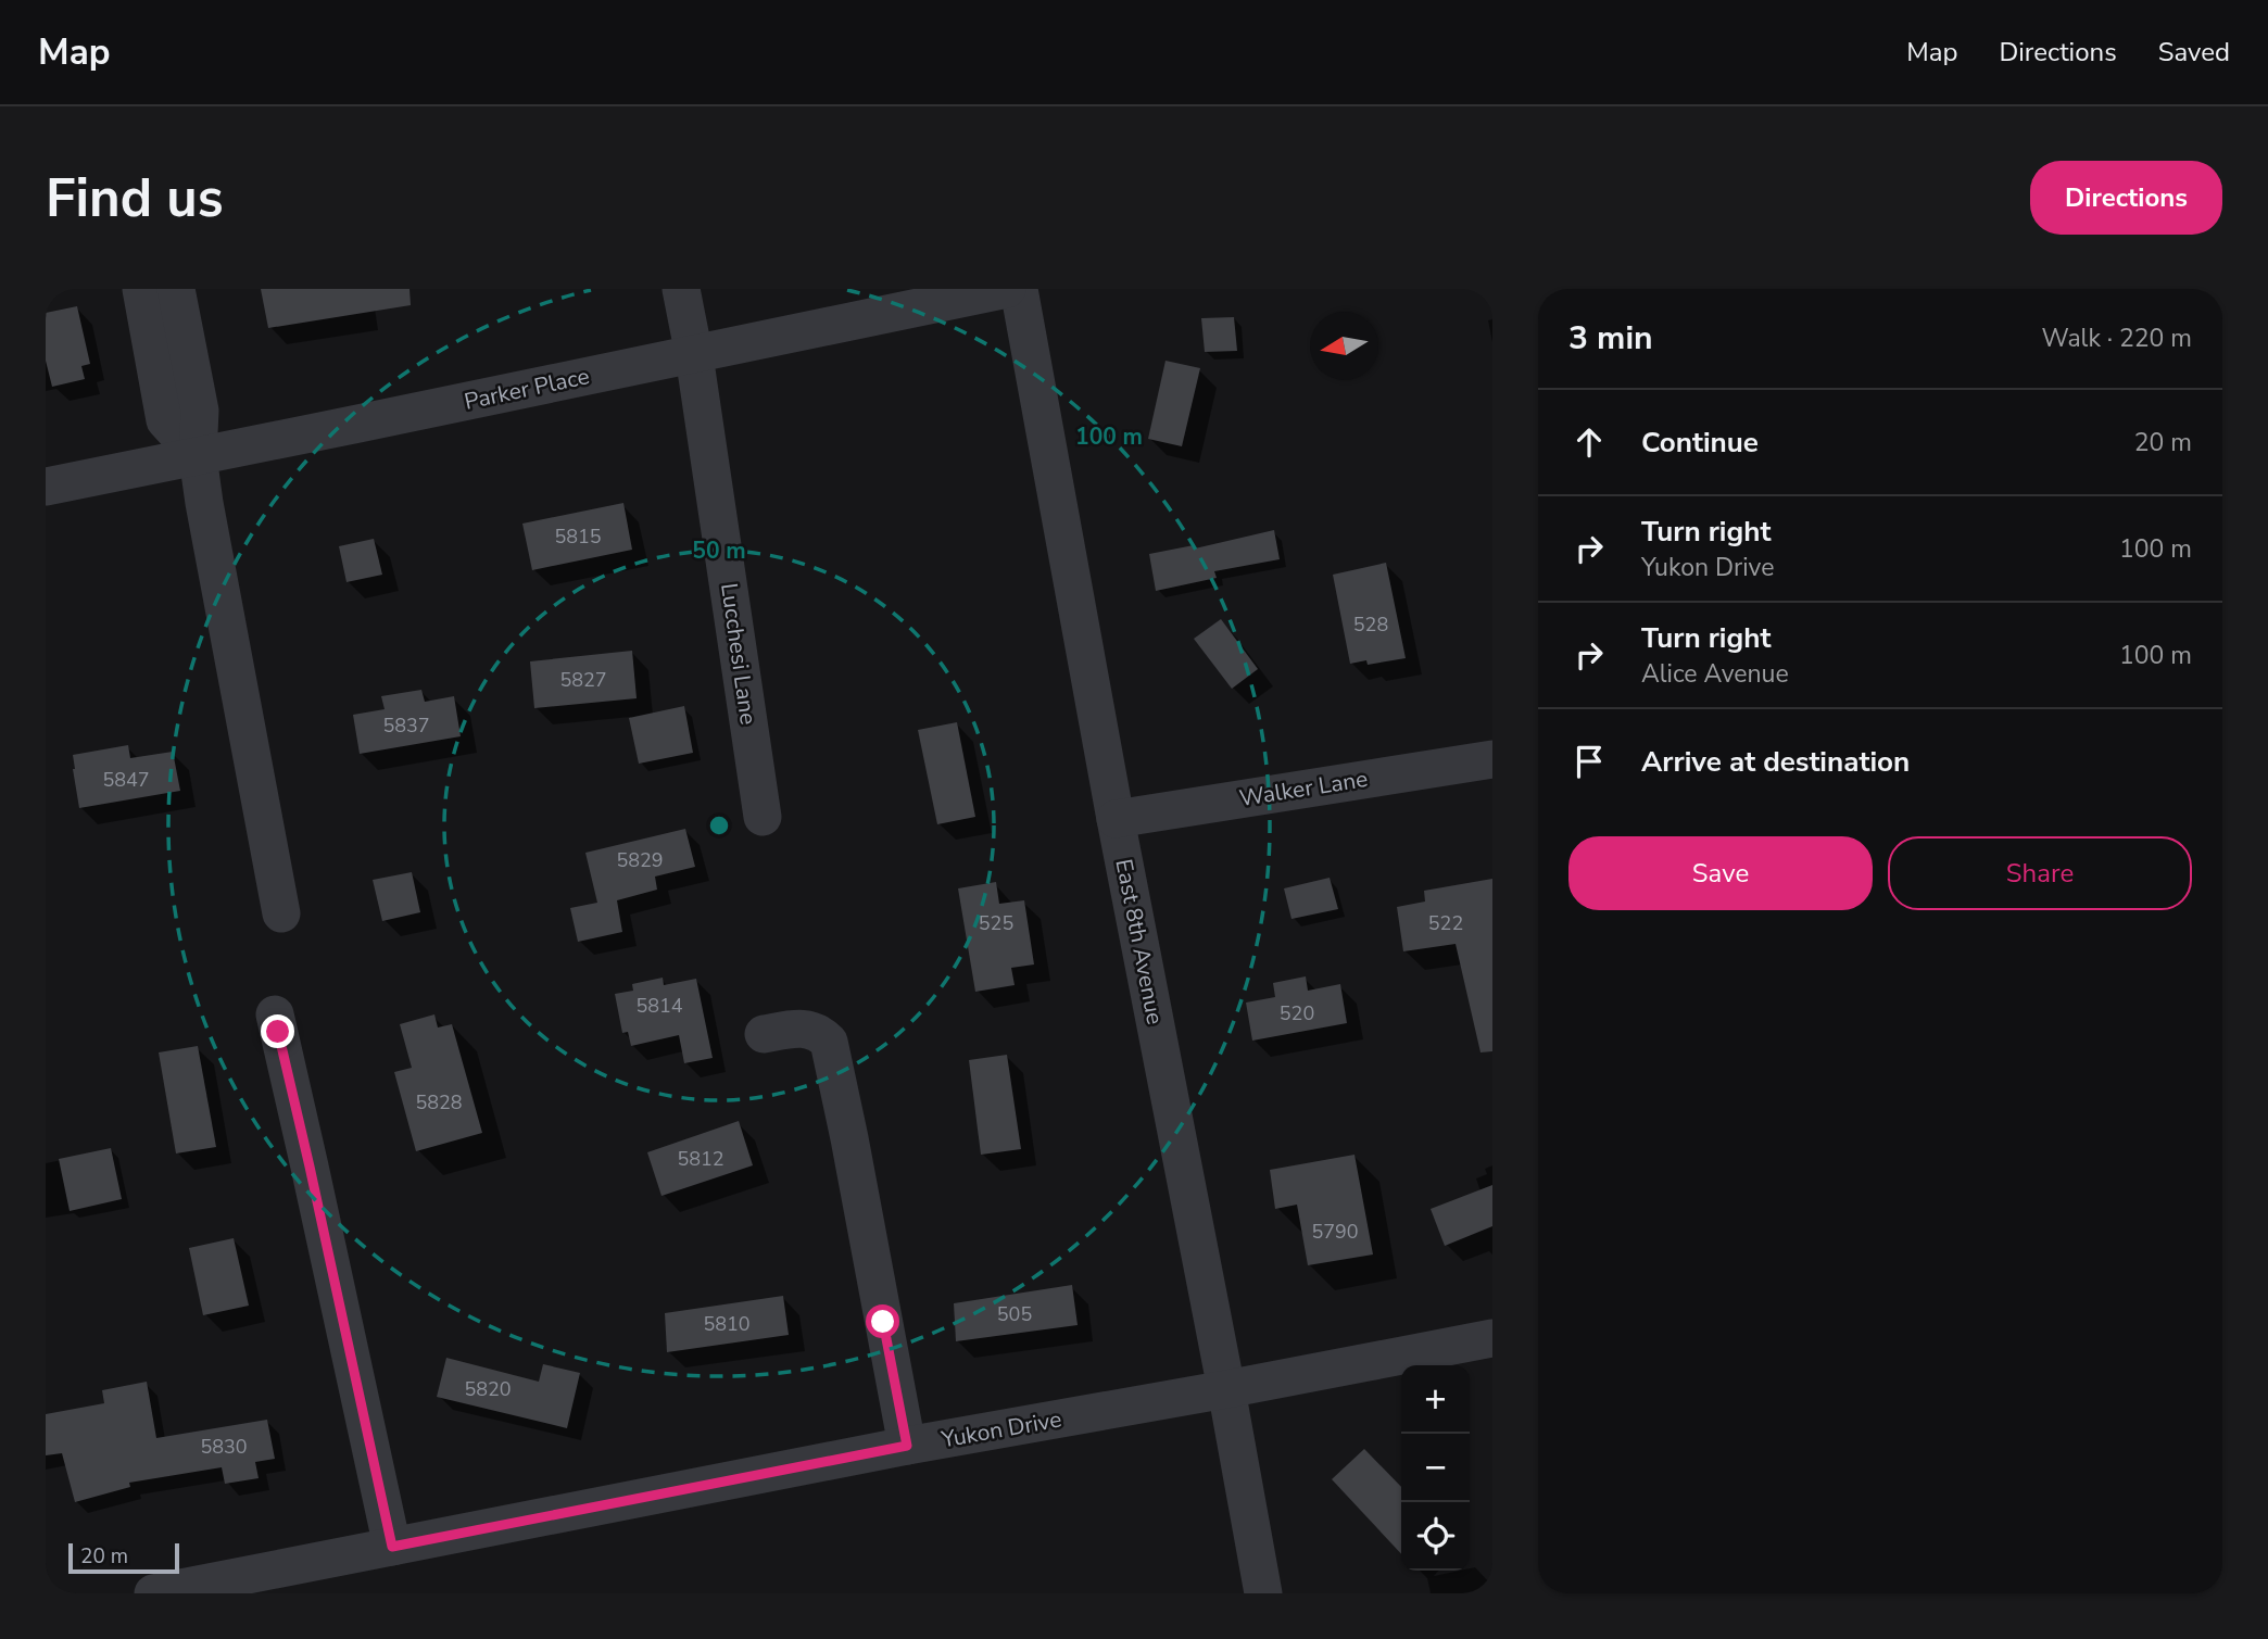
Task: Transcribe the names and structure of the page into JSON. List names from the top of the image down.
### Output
{
  "streets": {
    "street": [
      "Parker Place",
      "Lucchesi Lane",
      "Walker Lane",
      "East 8th Avenue",
      "Yukon Drive"
    ]
  },
  "crossings": [
    ["Parker Place", "Lucchesi Lane"],
    ["Walker Lane", "East 8th Avenue"],
    ["East 8th Avenue", "Yukon Drive"]
  ],
  "house_numbers": [
    "5815",
    "528",
    "5827",
    "5837",
    "5847",
    "5829",
    "525",
    "522",
    "5814",
    "520",
    "5828",
    "5812",
    "5790",
    "505",
    "5810",
    "5820",
    "5830"
  ],
  "scale_bar": "20 m",
  "north": "left",
  "page": {
    "header": "Map",
    "nav": ["Map", "Directions", "Saved"],
    "buttons": [
      "Directions",
      ["Save", "Share"]
    ],
    "title": "Find us",
    "heading": ["3 min", "Walk · 220 m"],
    "list": [
      ["Continue", "20 m"],
      ["Turn right", "Yukon Drive", "100 m"],
      ["Turn right", "Alice Avenue", "100 m"],
      "Arrive at destination"
    ],
    "map_buttons": ["+", "−"],
    "scale": "20 m"
  },
  "rings": ["100 m", "50 m"]
}
